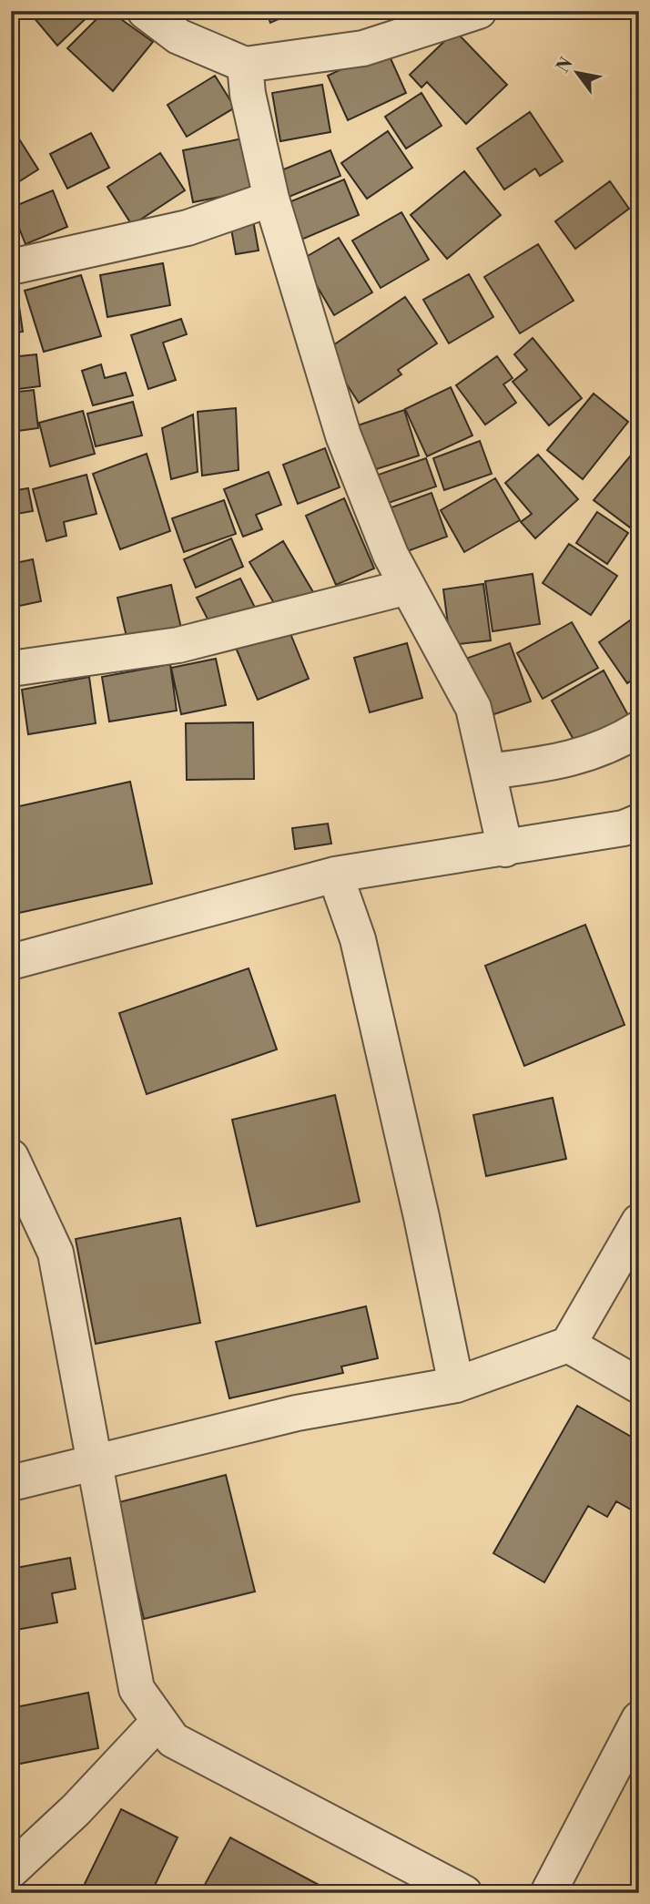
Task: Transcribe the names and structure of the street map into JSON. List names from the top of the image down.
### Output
{
  "north": "top left"
}
